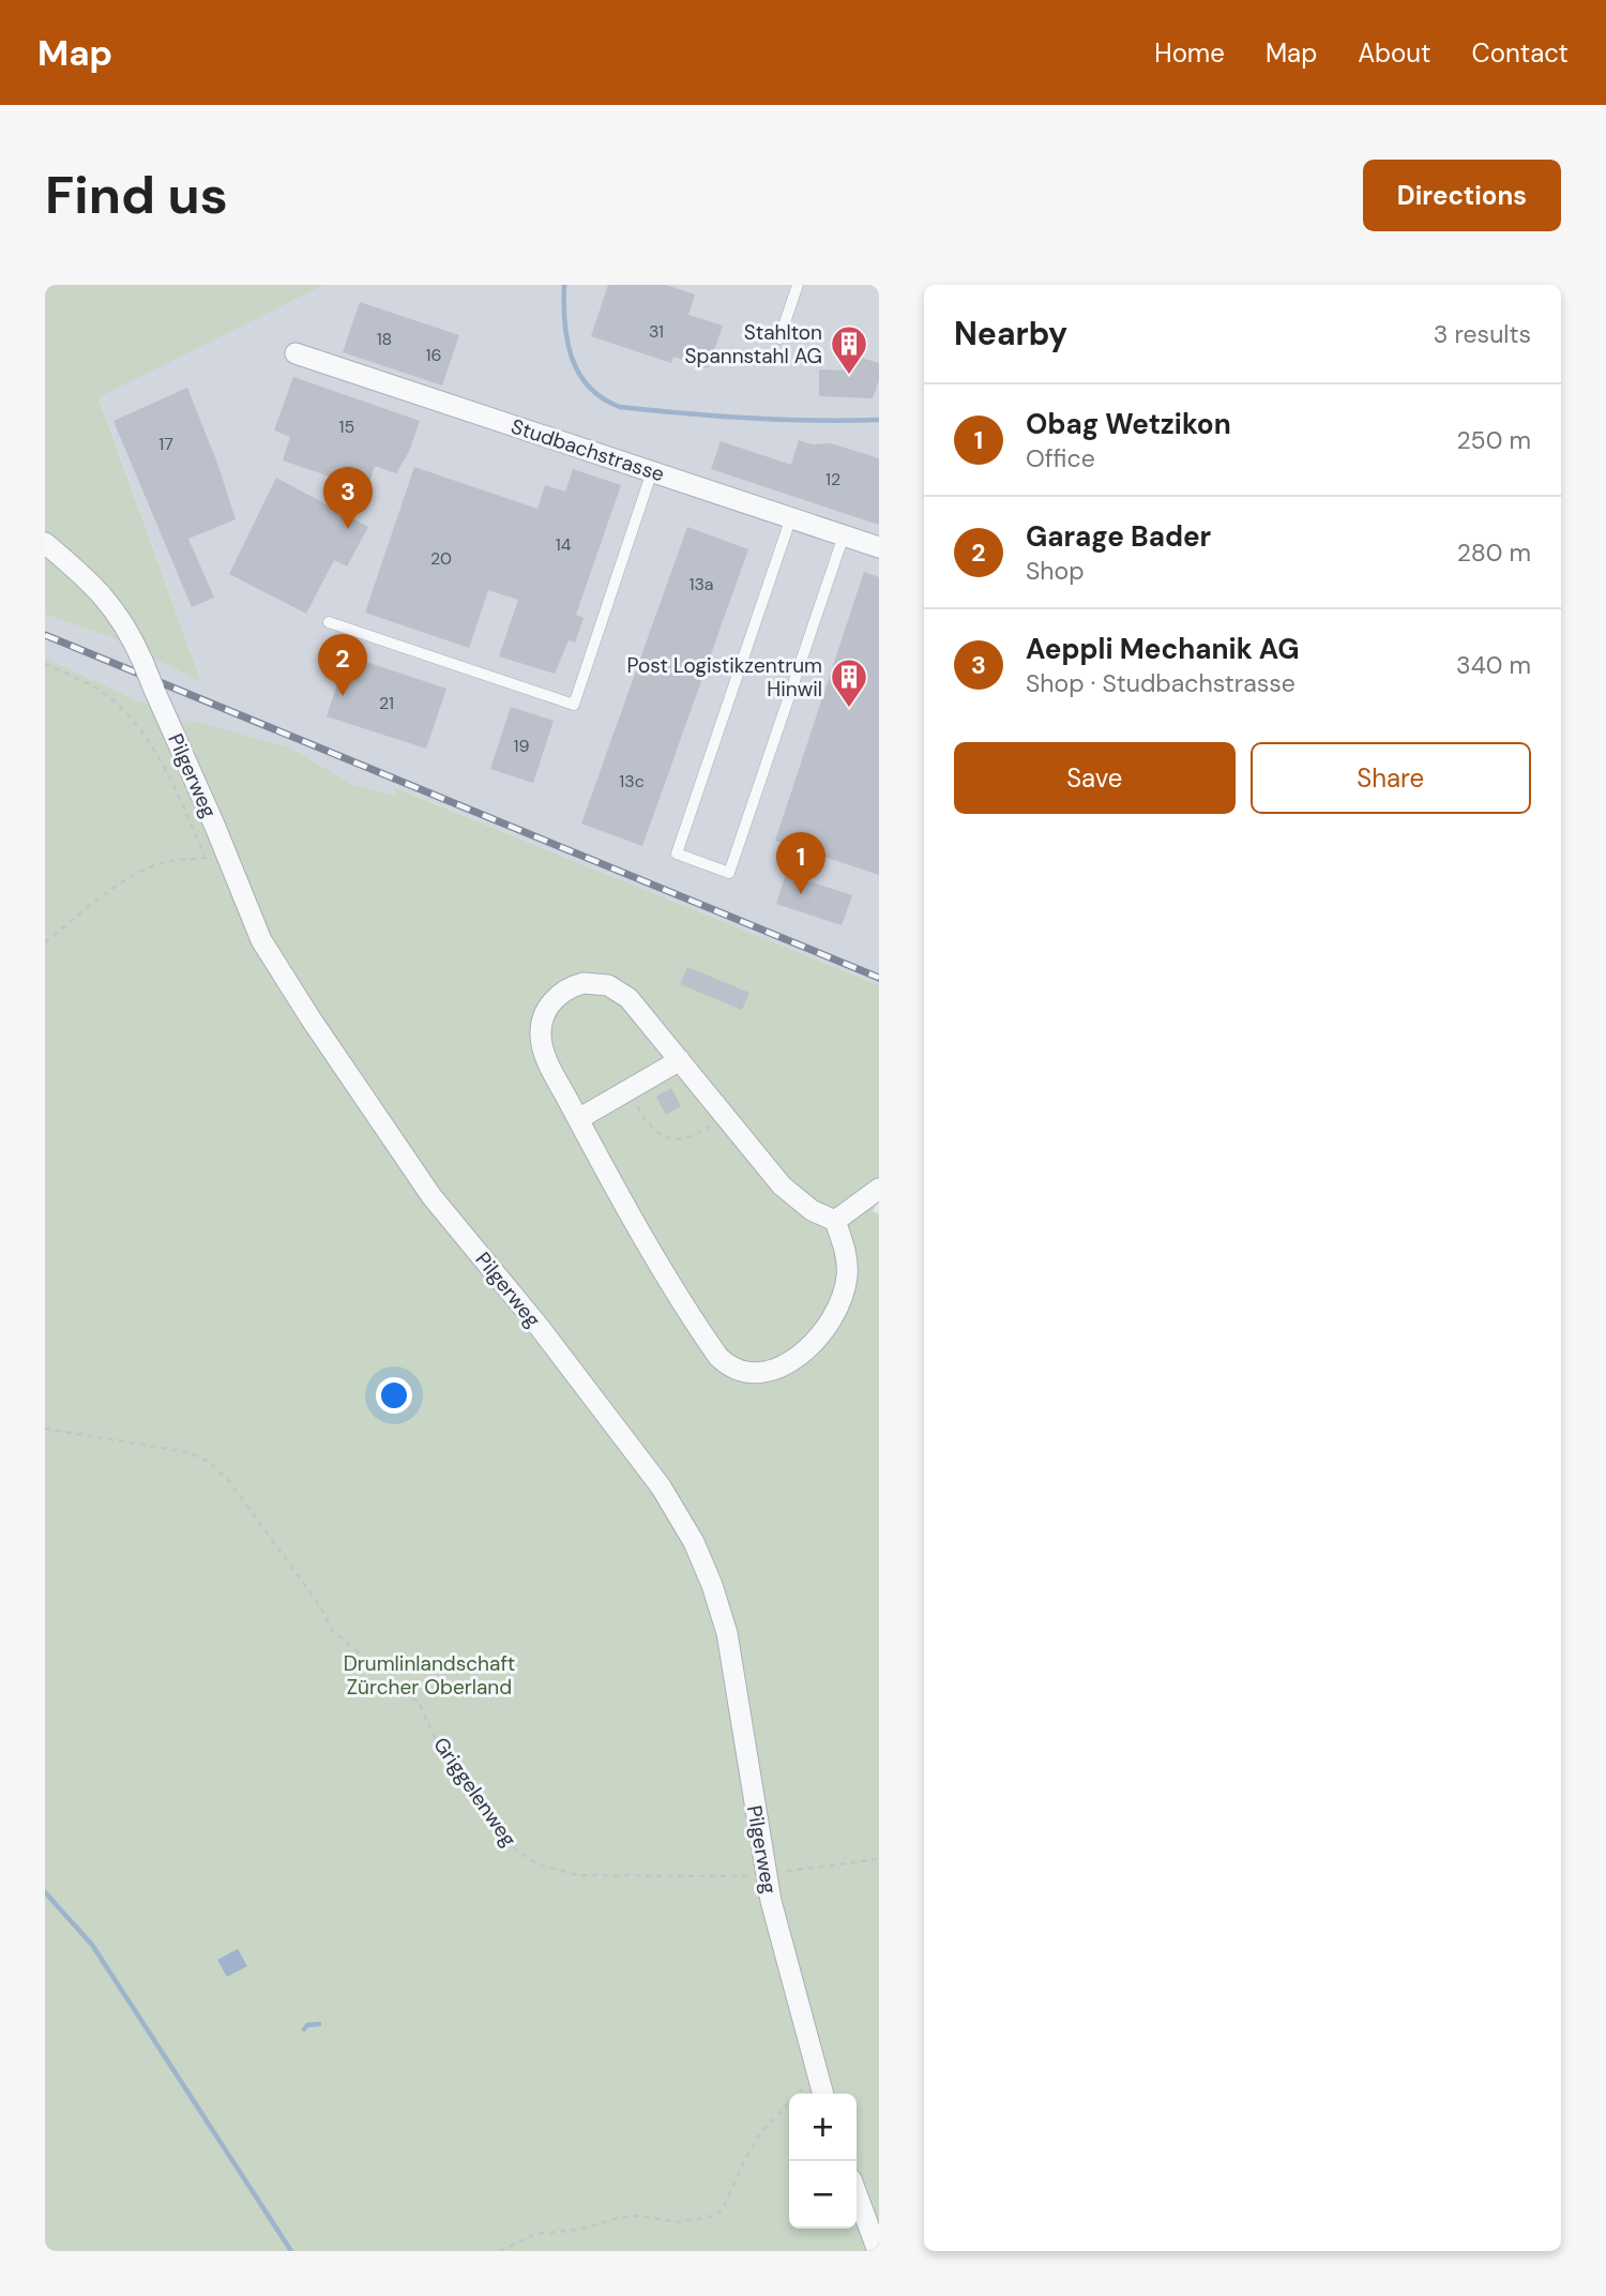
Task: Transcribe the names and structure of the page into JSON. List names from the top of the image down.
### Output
{
  "streets": {
    "street": ["Studbachstrasse", "Pilgerweg"],
    "path": ["Griggelenweg"]
  },
  "crossings": [
    ["Pilgerweg", "Griggelenweg"]
  ],
  "parks": ["Drumlinlandschaft Zürcher Oberland"],
  "places": {
    "building": ["Stahlton Spannstahl AG", "Post Logistikzentrum Hinwil"]
  },
  "house_numbers": [
    "31",
    "18",
    "16",
    "15",
    "17",
    "12",
    "14",
    "20",
    "13a",
    "21",
    "19",
    "13c"
  ],
  "page": {
    "header": "Map",
    "nav": [
      "Home",
      "Map",
      "About",
      "Contact"
    ],
    "buttons": [
      "Directions",
      ["Save", "Share"]
    ],
    "title": "Find us",
    "heading": ["Nearby", "3 results"],
    "list": [
      {
        "mark": "1",
        "name": "Obag Wetzikon",
        "note": "Office",
        "value": "250 m"
      },
      {
        "mark": "2",
        "name": "Garage Bader",
        "note": "Shop",
        "value": "280 m"
      },
      {
        "mark": "3",
        "name": "Aeppli Mechanik AG",
        "note": "Shop · Studbachstrasse",
        "value": "340 m"
      }
    ],
    "pins": ["3", "2", "1"],
    "map_buttons": ["+", "−"]
  }
}
